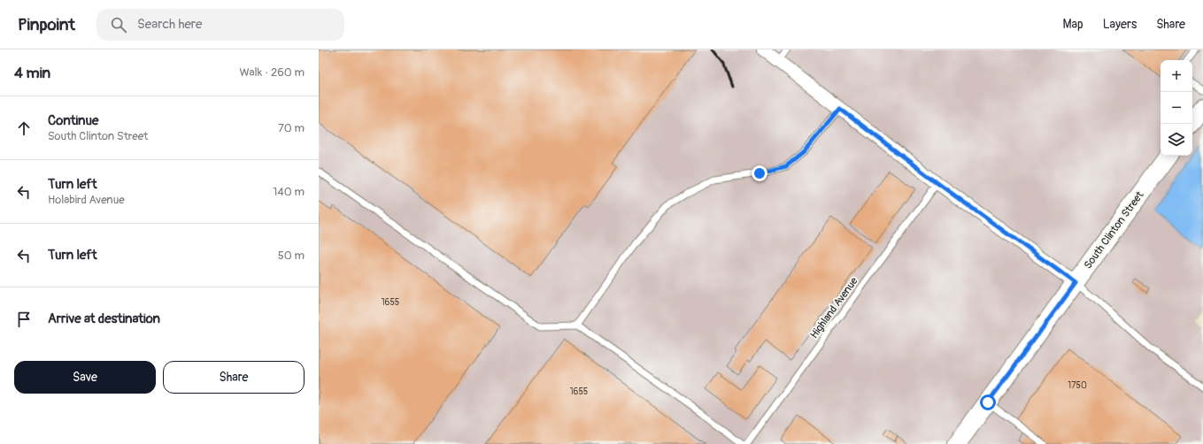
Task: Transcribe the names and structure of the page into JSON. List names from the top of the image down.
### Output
{
  "streets": {
    "main road": ["South Clinton Street"],
    "lane": ["Highland Avenue"]
  },
  "house_numbers": ["1655", "1750", "1655"],
  "page": {
    "header": "Pinpoint",
    "search": "Search here",
    "nav": ["Map", "Layers", "Share"],
    "heading": ["4 min", "Walk · 260 m"],
    "map_buttons": ["+", "−"],
    "list": [
      ["Continue", "South Clinton Street", "70 m"],
      ["Turn left", "Holabird Avenue", "140 m"],
      ["Turn left", "50 m"],
      "Arrive at destination"
    ],
    "buttons": ["Save", "Share"]
  }
}
